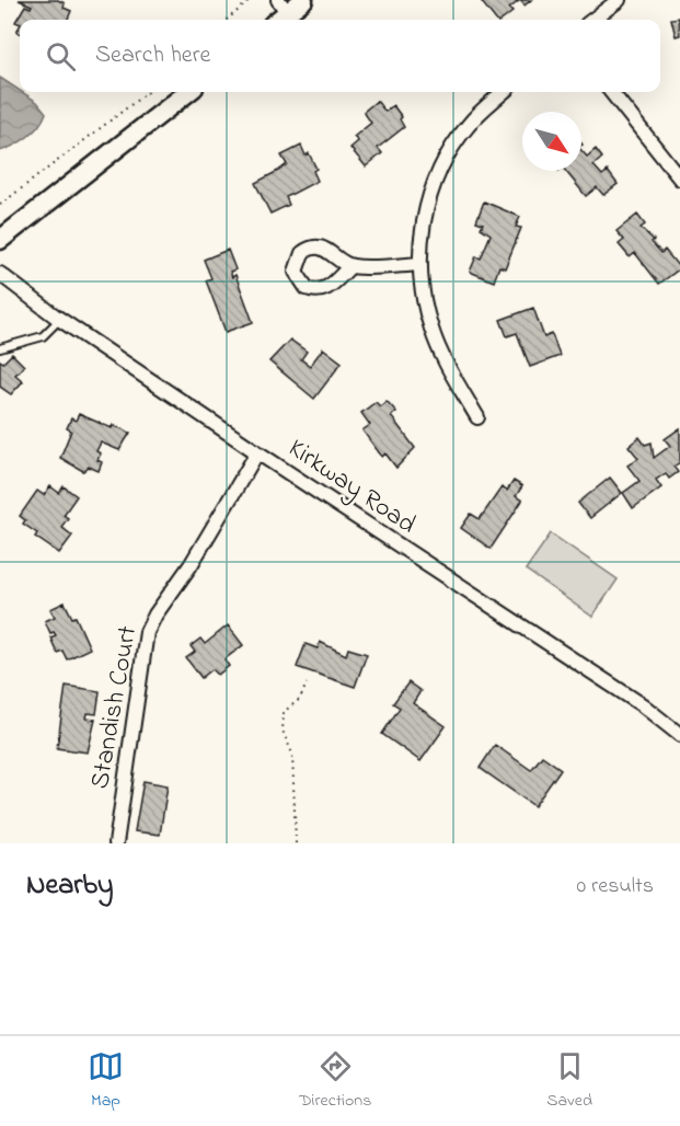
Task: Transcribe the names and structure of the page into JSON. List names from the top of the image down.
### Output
{
  "streets": {
    "street": ["Kirkway Road", "Standish Court"]
  },
  "crossings": [
    ["Kirkway Road", "Standish Court"]
  ],
  "north": "bottom right",
  "page": {
    "search": "Search here",
    "heading": ["Nearby", "0 results"],
    "nav": ["Map", "Directions", "Saved"]
  }
}
